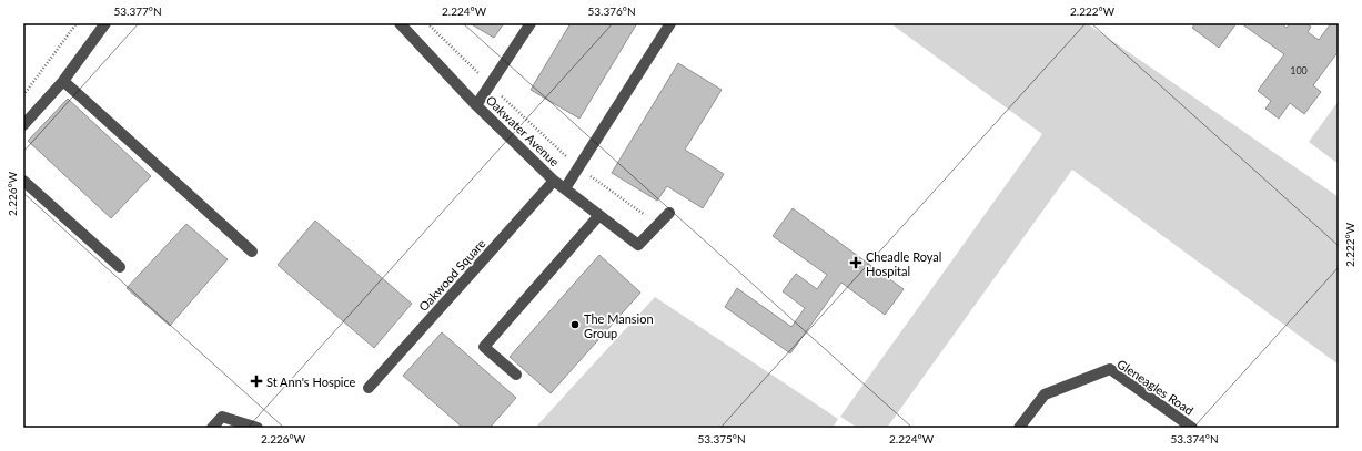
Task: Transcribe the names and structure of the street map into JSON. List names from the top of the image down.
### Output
{
  "streets": {
    "street": ["Oakwater Avenue", "Oakwood Square", "Gleneagles Road"]
  },
  "crossings": [
    ["Oakwater Avenue", "Oakwood Square"]
  ],
  "places": {
    "health": ["Cheadle Royal Hospital", "St Ann's Hospice"],
    "other": ["The Mansion Group"]
  },
  "house_numbers": ["100"],
  "coordinates": [
    "53.377°N",
    "2.224°W",
    "53.376°N",
    "2.222°W",
    "2.226°W",
    "53.375°N",
    "53.374°N"
  ]
}
